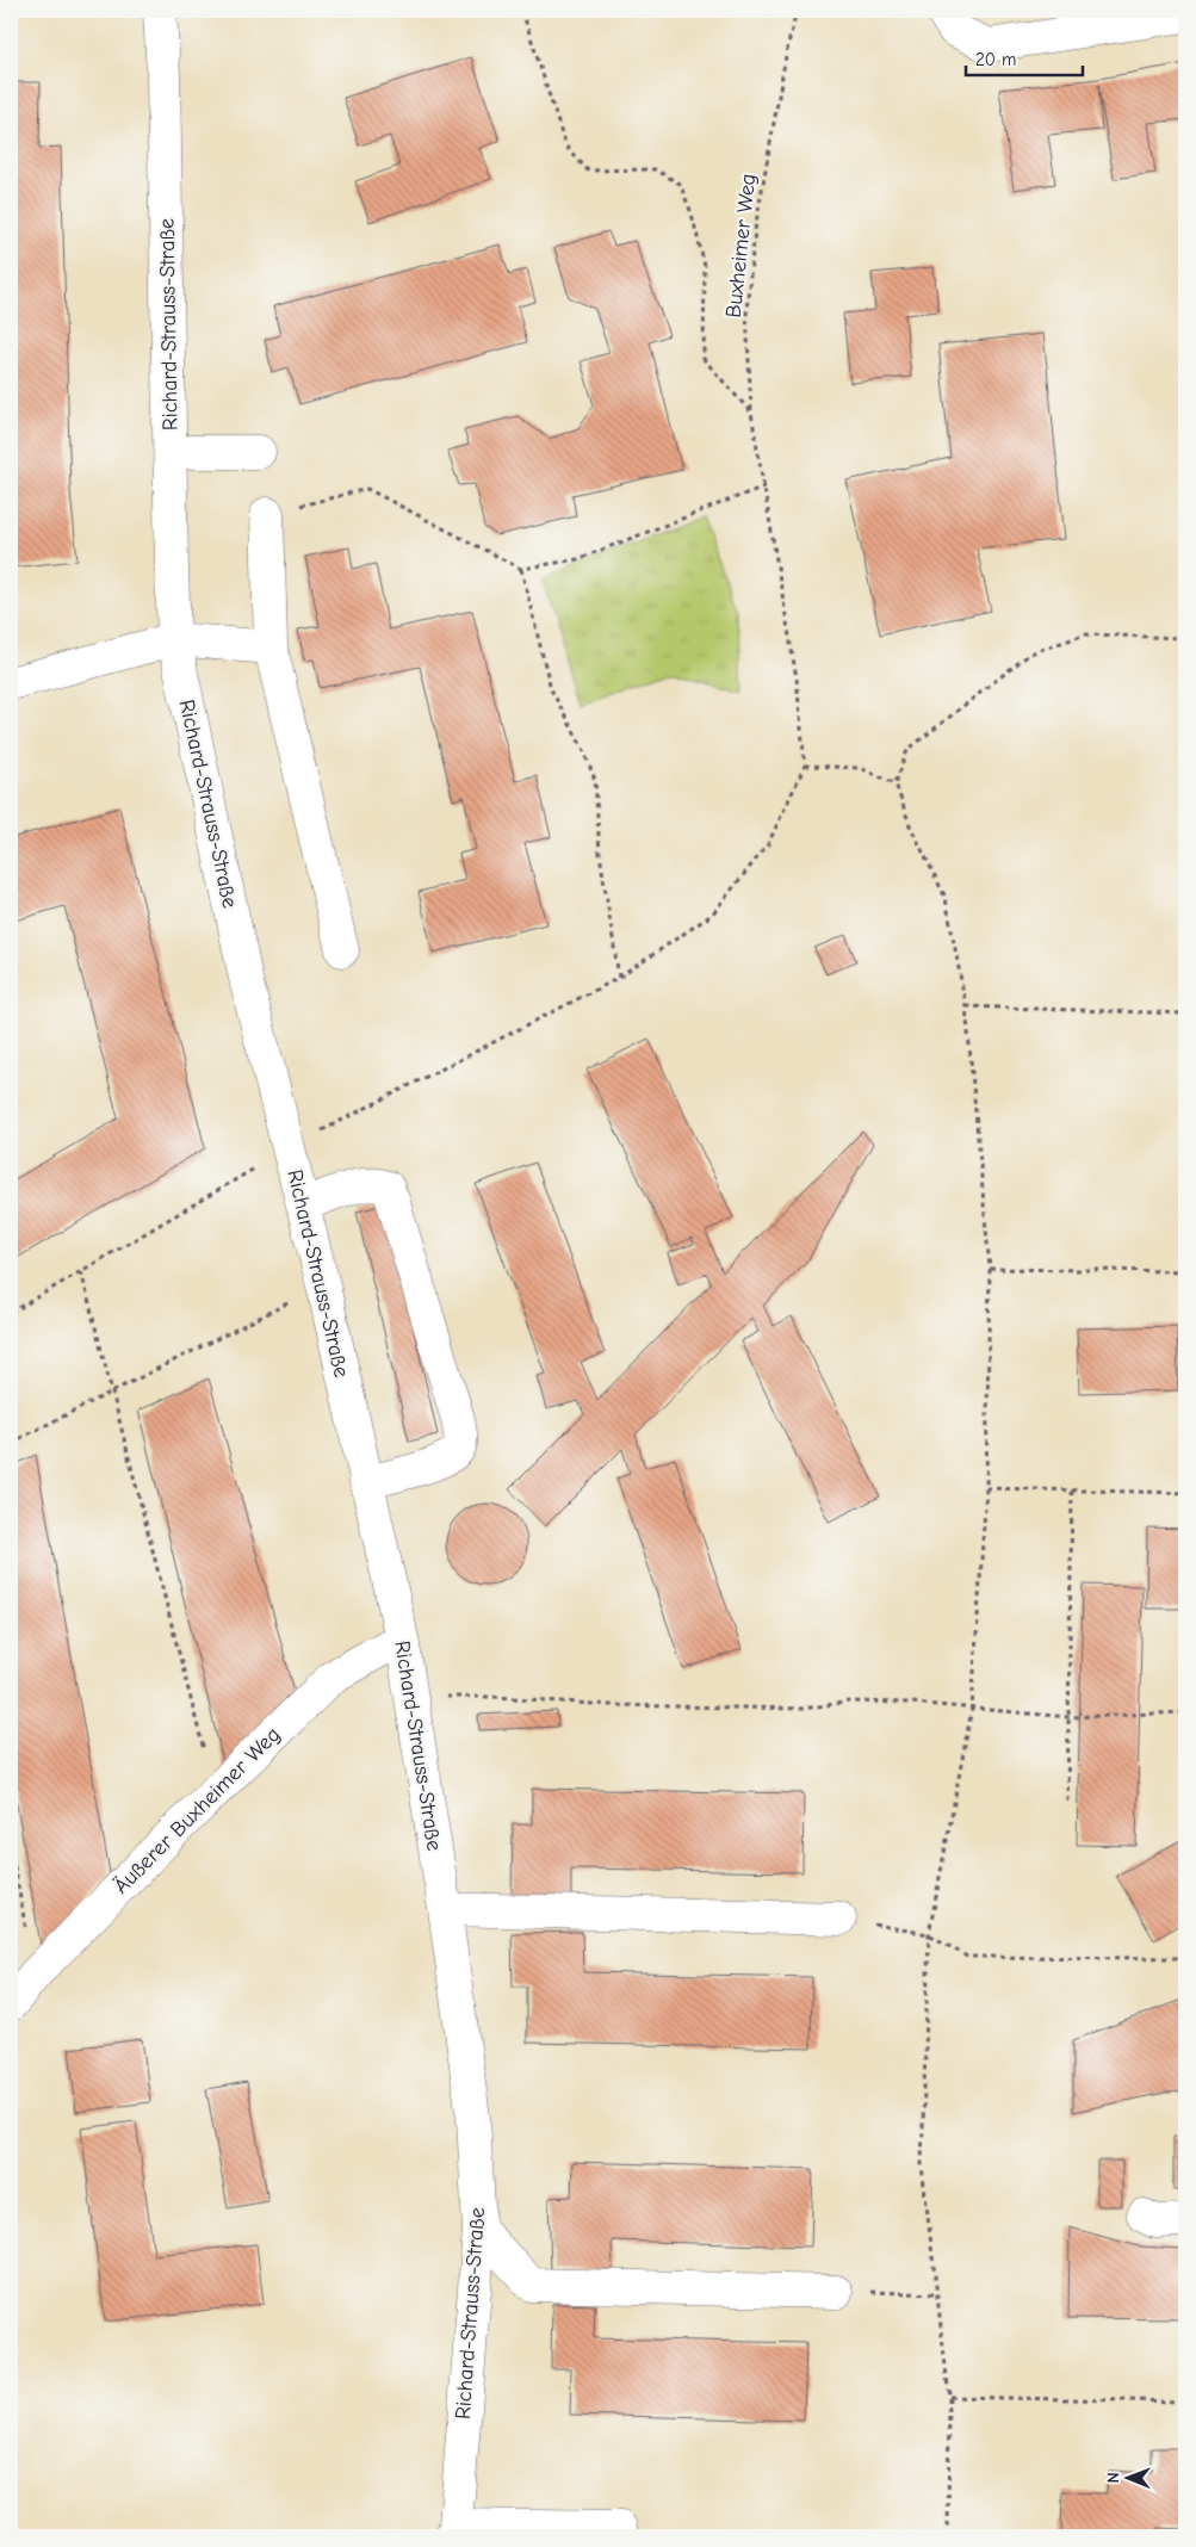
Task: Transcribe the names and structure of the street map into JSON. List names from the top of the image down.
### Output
{
  "streets": {
    "street": ["Richard-Strauss-Straße", "Äußerer Buxheimer Weg"],
    "path": ["Buxheimer Weg"]
  },
  "crossings": [
    ["Richard-Strauss-Straße", "Äußerer Buxheimer Weg"]
  ],
  "scale_bar": "20 m",
  "north": "left"
}
